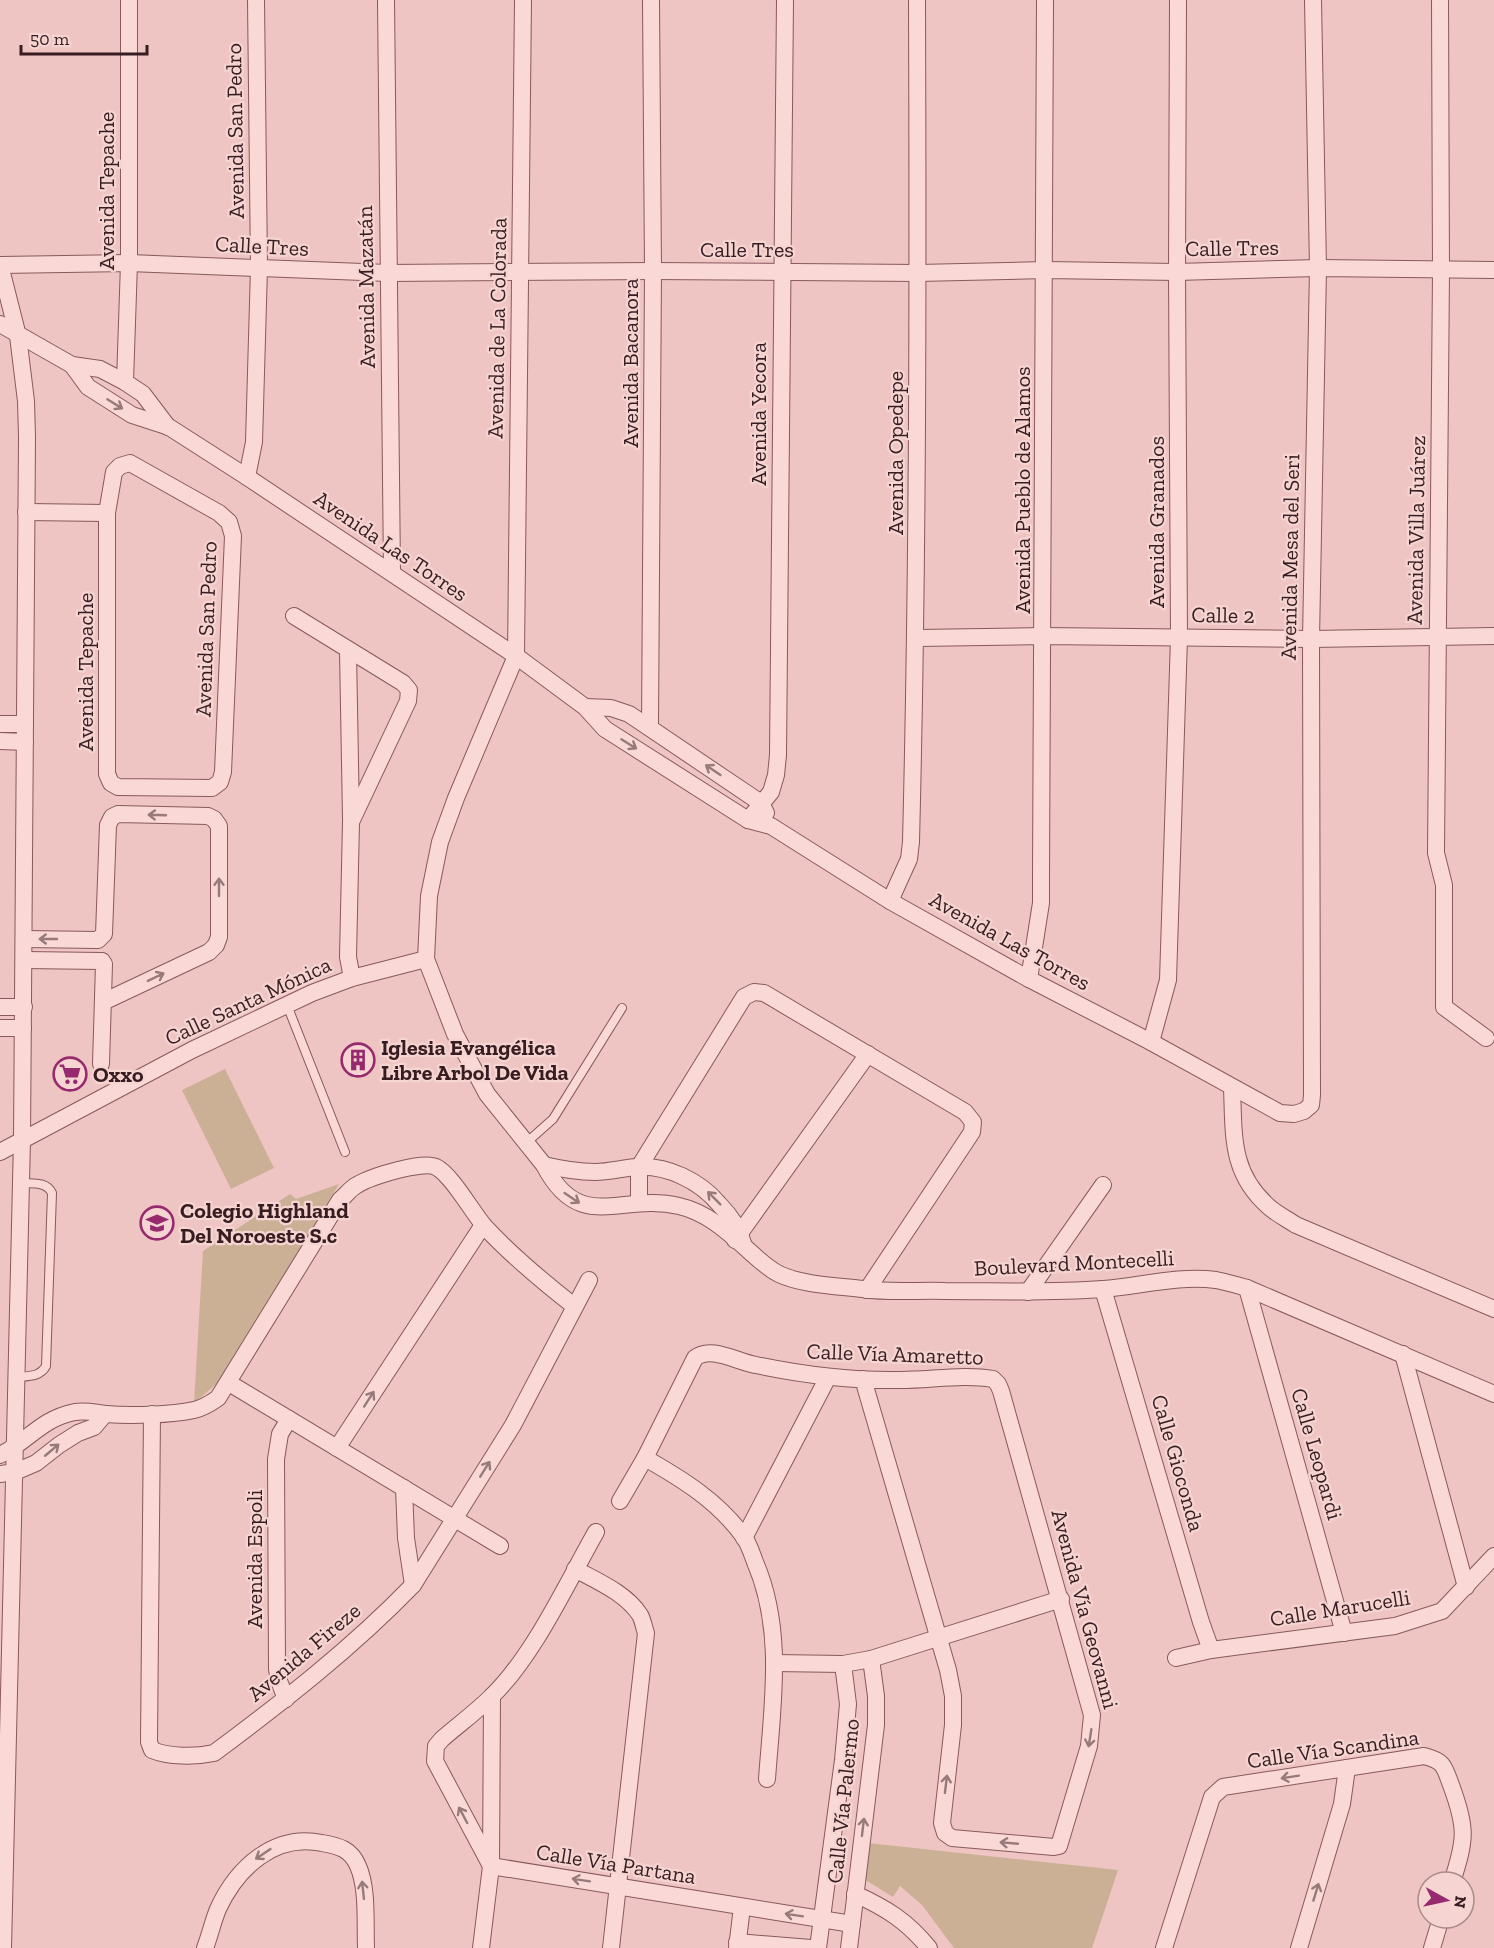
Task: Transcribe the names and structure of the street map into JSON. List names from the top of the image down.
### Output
{
  "streets": {
    "street": [
      "Avenida San Pedro",
      "Avenida Tepache",
      "Calle Tres",
      "Avenida Mazatán",
      "Avenida de La Colorada",
      "Avenida Bacanora",
      "Avenida Yecora",
      "Avenida Opedepe",
      "Avenida Pueblo de Alamos",
      "Avenida Granados",
      "Avenida Villa Juárez",
      "Avenida Las Torres",
      "Avenida Mesa del Seri",
      "Calle 2",
      "Calle Santa Mónica",
      "Boulevard Montecelli",
      "Calle Vía Amaretto",
      "Calle Leopardi",
      "Calle Gioconda",
      "Avenida Espoli",
      "Calle Marucelli",
      "Avenida Vía Geovanni",
      "Avenida Fireze",
      "Calle Vía Scandina",
      "Calle Vía Palermo",
      "Calle Vía Partana"
    ]
  },
  "crossings": [
    ["Avenida San Pedro", "Avenida Tepache"],
    ["Avenida San Pedro", "Calle Tres"],
    ["Avenida San Pedro", "Avenida Las Torres"],
    ["Avenida Tepache", "Calle Tres"],
    ["Avenida Tepache", "Avenida Las Torres"],
    ["Calle Tres", "Avenida Mazatán"],
    ["Calle Tres", "Avenida de La Colorada"],
    ["Calle Tres", "Avenida Bacanora"],
    ["Calle Tres", "Avenida Yecora"],
    ["Calle Tres", "Avenida Opedepe"],
    ["Calle Tres", "Avenida Pueblo de Alamos"],
    ["Calle Tres", "Avenida Granados"],
    ["Calle Tres", "Avenida Villa Juárez"],
    ["Calle Tres", "Avenida Mesa del Seri"],
    ["Avenida Mazatán", "Avenida Las Torres"],
    ["Avenida de La Colorada", "Avenida Las Torres"],
    ["Avenida Yecora", "Avenida Las Torres"],
    ["Avenida Opedepe", "Avenida Las Torres"],
    ["Avenida Opedepe", "Calle 2"],
    ["Avenida Pueblo de Alamos", "Avenida Las Torres"],
    ["Avenida Pueblo de Alamos", "Calle 2"],
    ["Avenida Granados", "Avenida Las Torres"],
    ["Avenida Granados", "Calle 2"],
    ["Avenida Villa Juárez", "Calle 2"],
    ["Avenida Las Torres", "Avenida Mesa del Seri"],
    ["Avenida Mesa del Seri", "Calle 2"],
    ["Calle Santa Mónica", "Boulevard Montecelli"],
    ["Boulevard Montecelli", "Calle Leopardi"],
    ["Boulevard Montecelli", "Calle Gioconda"],
    ["Calle Vía Amaretto", "Avenida Vía Geovanni"],
    ["Calle Leopardi", "Calle Marucelli"],
    ["Calle Gioconda", "Calle Marucelli"],
    ["Avenida Espoli", "Avenida Fireze"],
    ["Calle Vía Palermo", "Calle Vía Partana"]
  ],
  "one_way": ["Calle Vía Scandina"],
  "places": {
    "building": ["Iglesia Evangélica Libre Arbol De Vida"],
    "supermarket": ["Oxxo"],
    "school or university": ["Colegio Highland Del Noroeste S.c"]
  },
  "scale_bar": "50 m",
  "north": "right"
}
